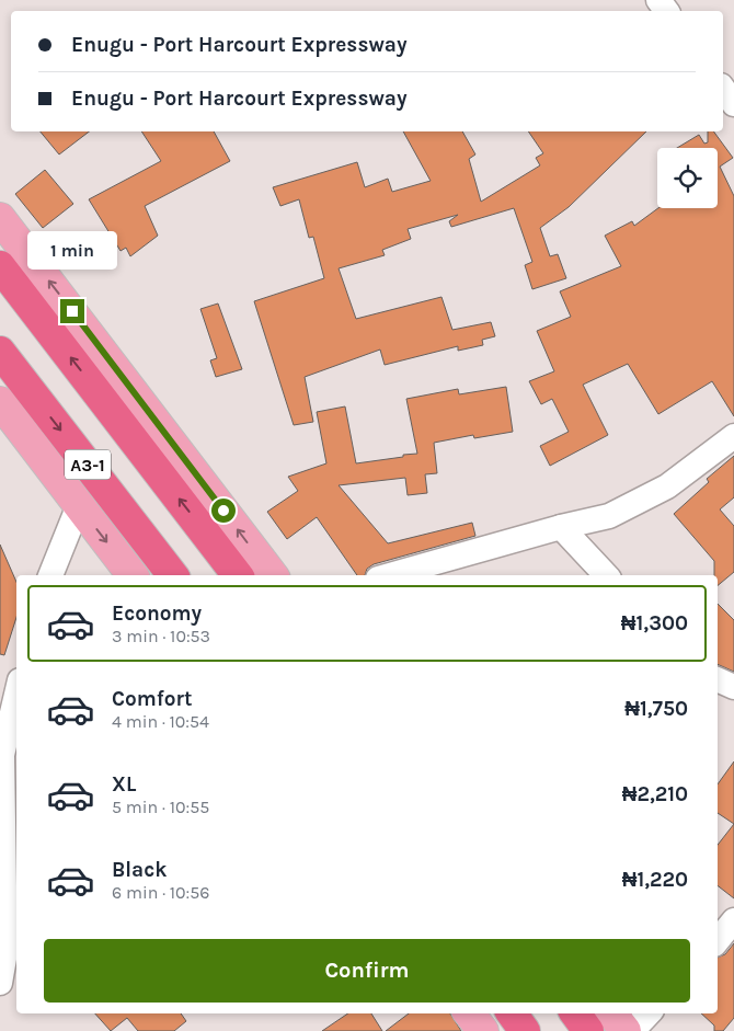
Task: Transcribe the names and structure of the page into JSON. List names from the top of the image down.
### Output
{
  "streets": {
    "highway": ["A3-1"]
  },
  "page": {
    "banner": ["Enugu - Port Harcourt Expressway", "Enugu - Port Harcourt Expressway"],
    "bubble": "1 min",
    "list": [
      {
        "name": "Economy",
        "note": "3 min · 10:53",
        "value": "₦1,300"
      },
      {
        "name": "Comfort",
        "note": "4 min · 10:54",
        "value": "₦1,750"
      },
      {
        "name": "XL",
        "note": "5 min · 10:55",
        "value": "₦2,210"
      },
      {
        "name": "Black",
        "note": "6 min · 10:56",
        "value": "₦1,220"
      }
    ],
    "buttons": "Confirm"
  }
}
